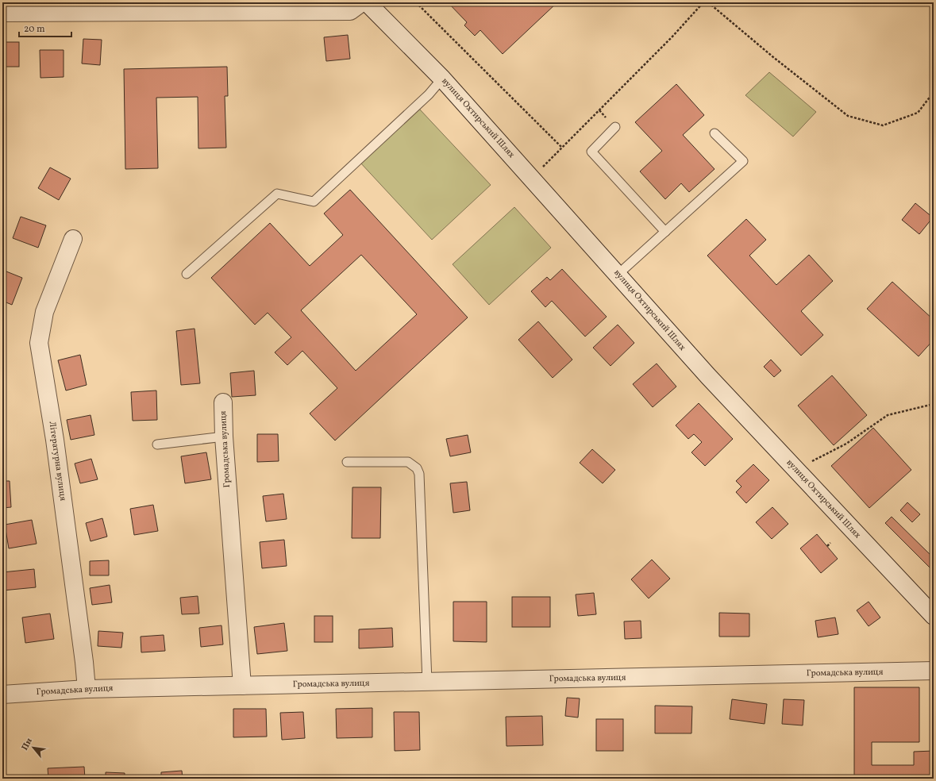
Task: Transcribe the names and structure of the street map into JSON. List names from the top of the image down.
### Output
{
  "streets": {
    "street": ["вулиця Охтирський Шлях", "Громадська вулиця", "Літературна вулиця"]
  },
  "crossings": [
    ["Громадська вулиця", "Літературна вулиця"]
  ],
  "scale_bar": "20 m",
  "north": "top left"
}
